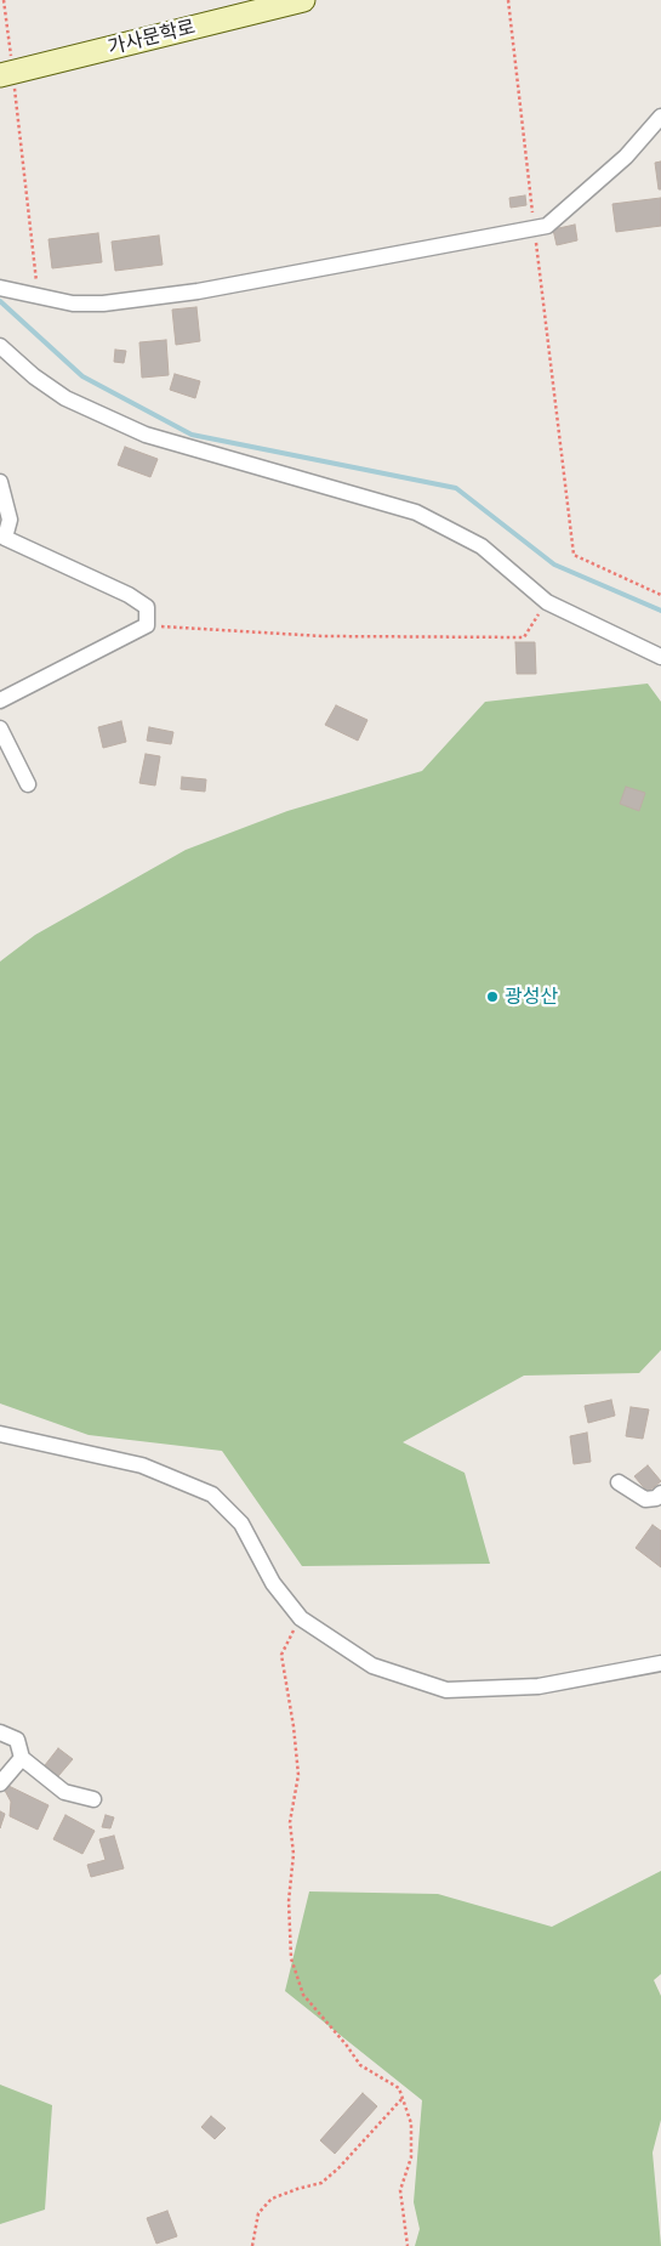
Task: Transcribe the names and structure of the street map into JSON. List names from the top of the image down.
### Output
{
  "streets": {
    "main road": ["가사문학로"]
  },
  "places": ["광성산"]
}
